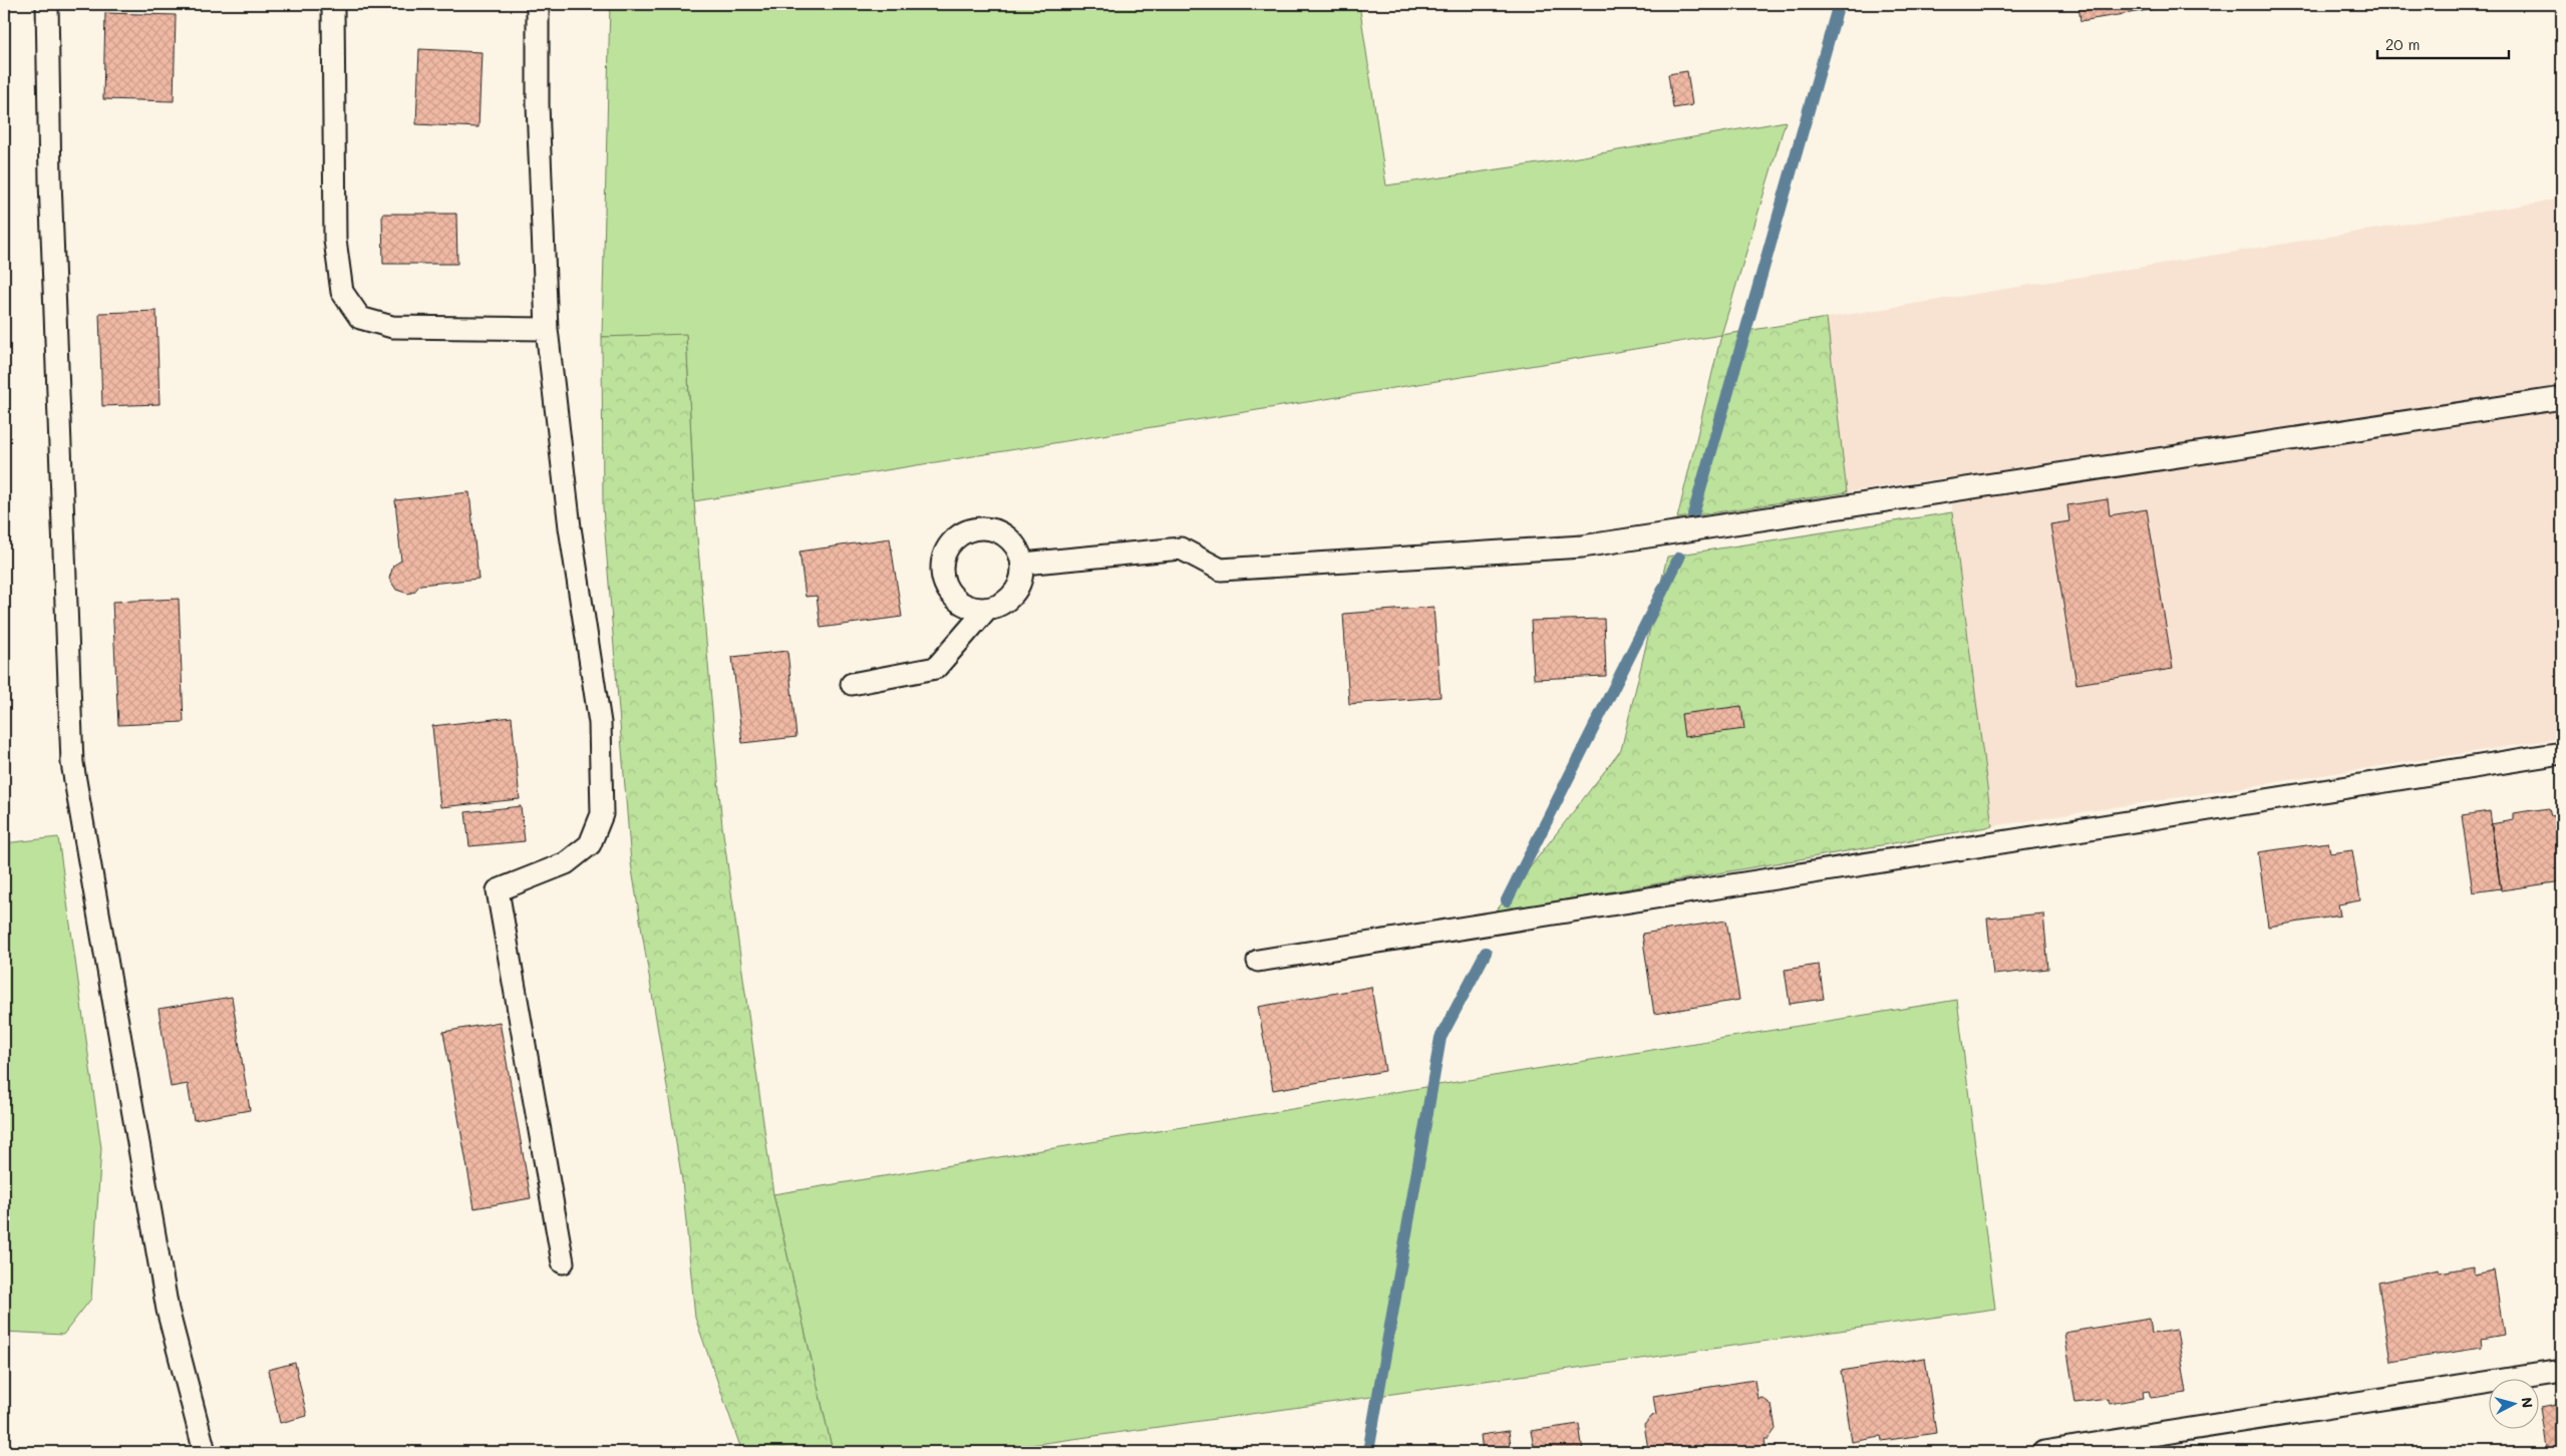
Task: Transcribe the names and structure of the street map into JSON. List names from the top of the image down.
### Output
{
  "scale_bar": "20 m",
  "north": "right"
}
